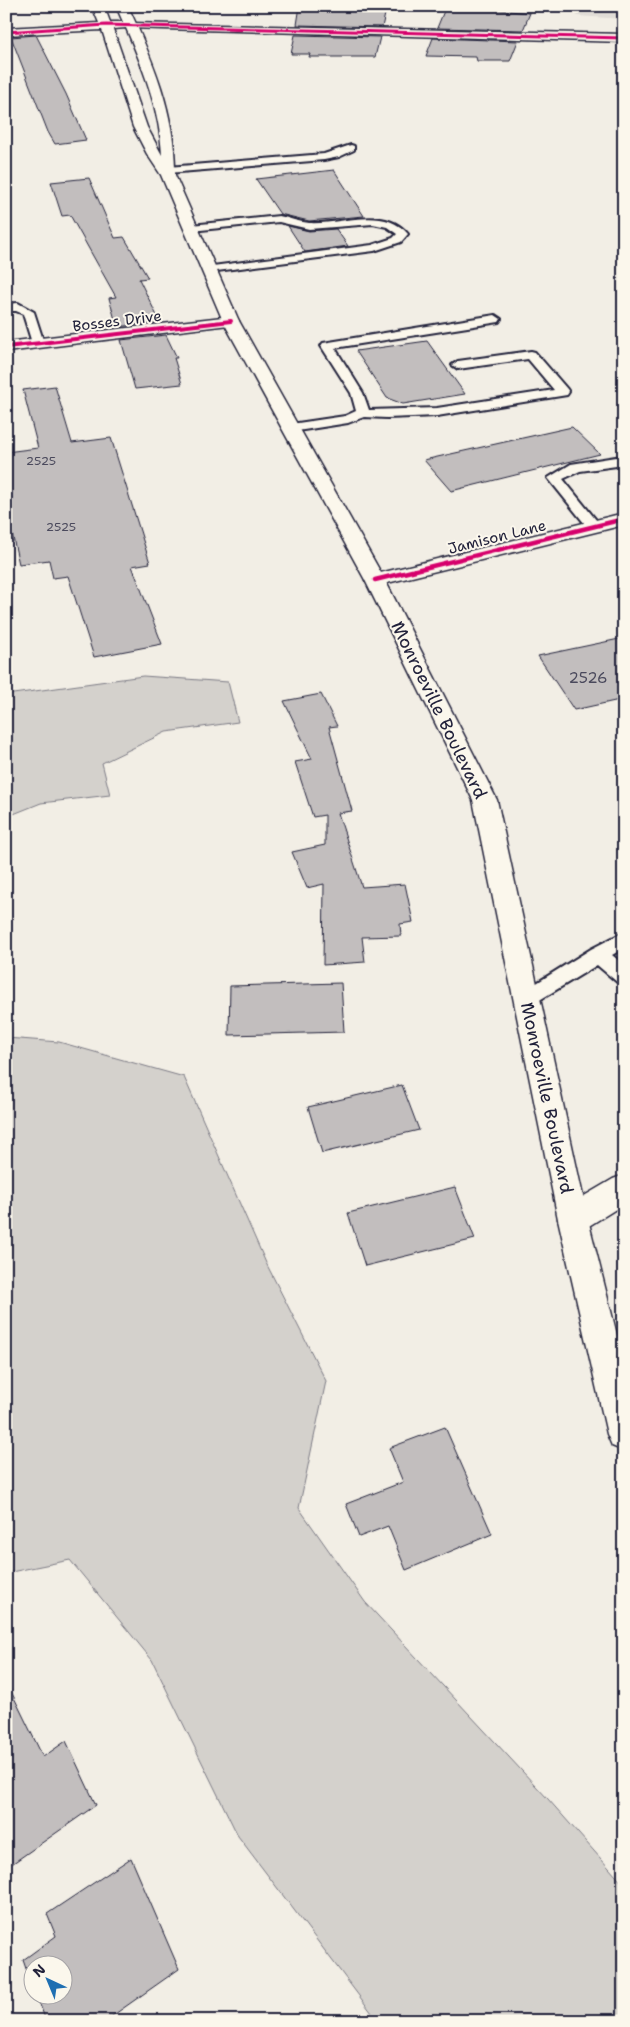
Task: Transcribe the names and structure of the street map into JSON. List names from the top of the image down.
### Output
{
  "streets": {
    "main road": ["Bosses Drive", "Jamison Lane", "Monroeville Boulevard"]
  },
  "crossings": [
    ["Bosses Drive", "Monroeville Boulevard"],
    ["Jamison Lane", "Monroeville Boulevard"]
  ],
  "house_numbers": ["2525", "2525", "2526"],
  "north": "top left"
}
